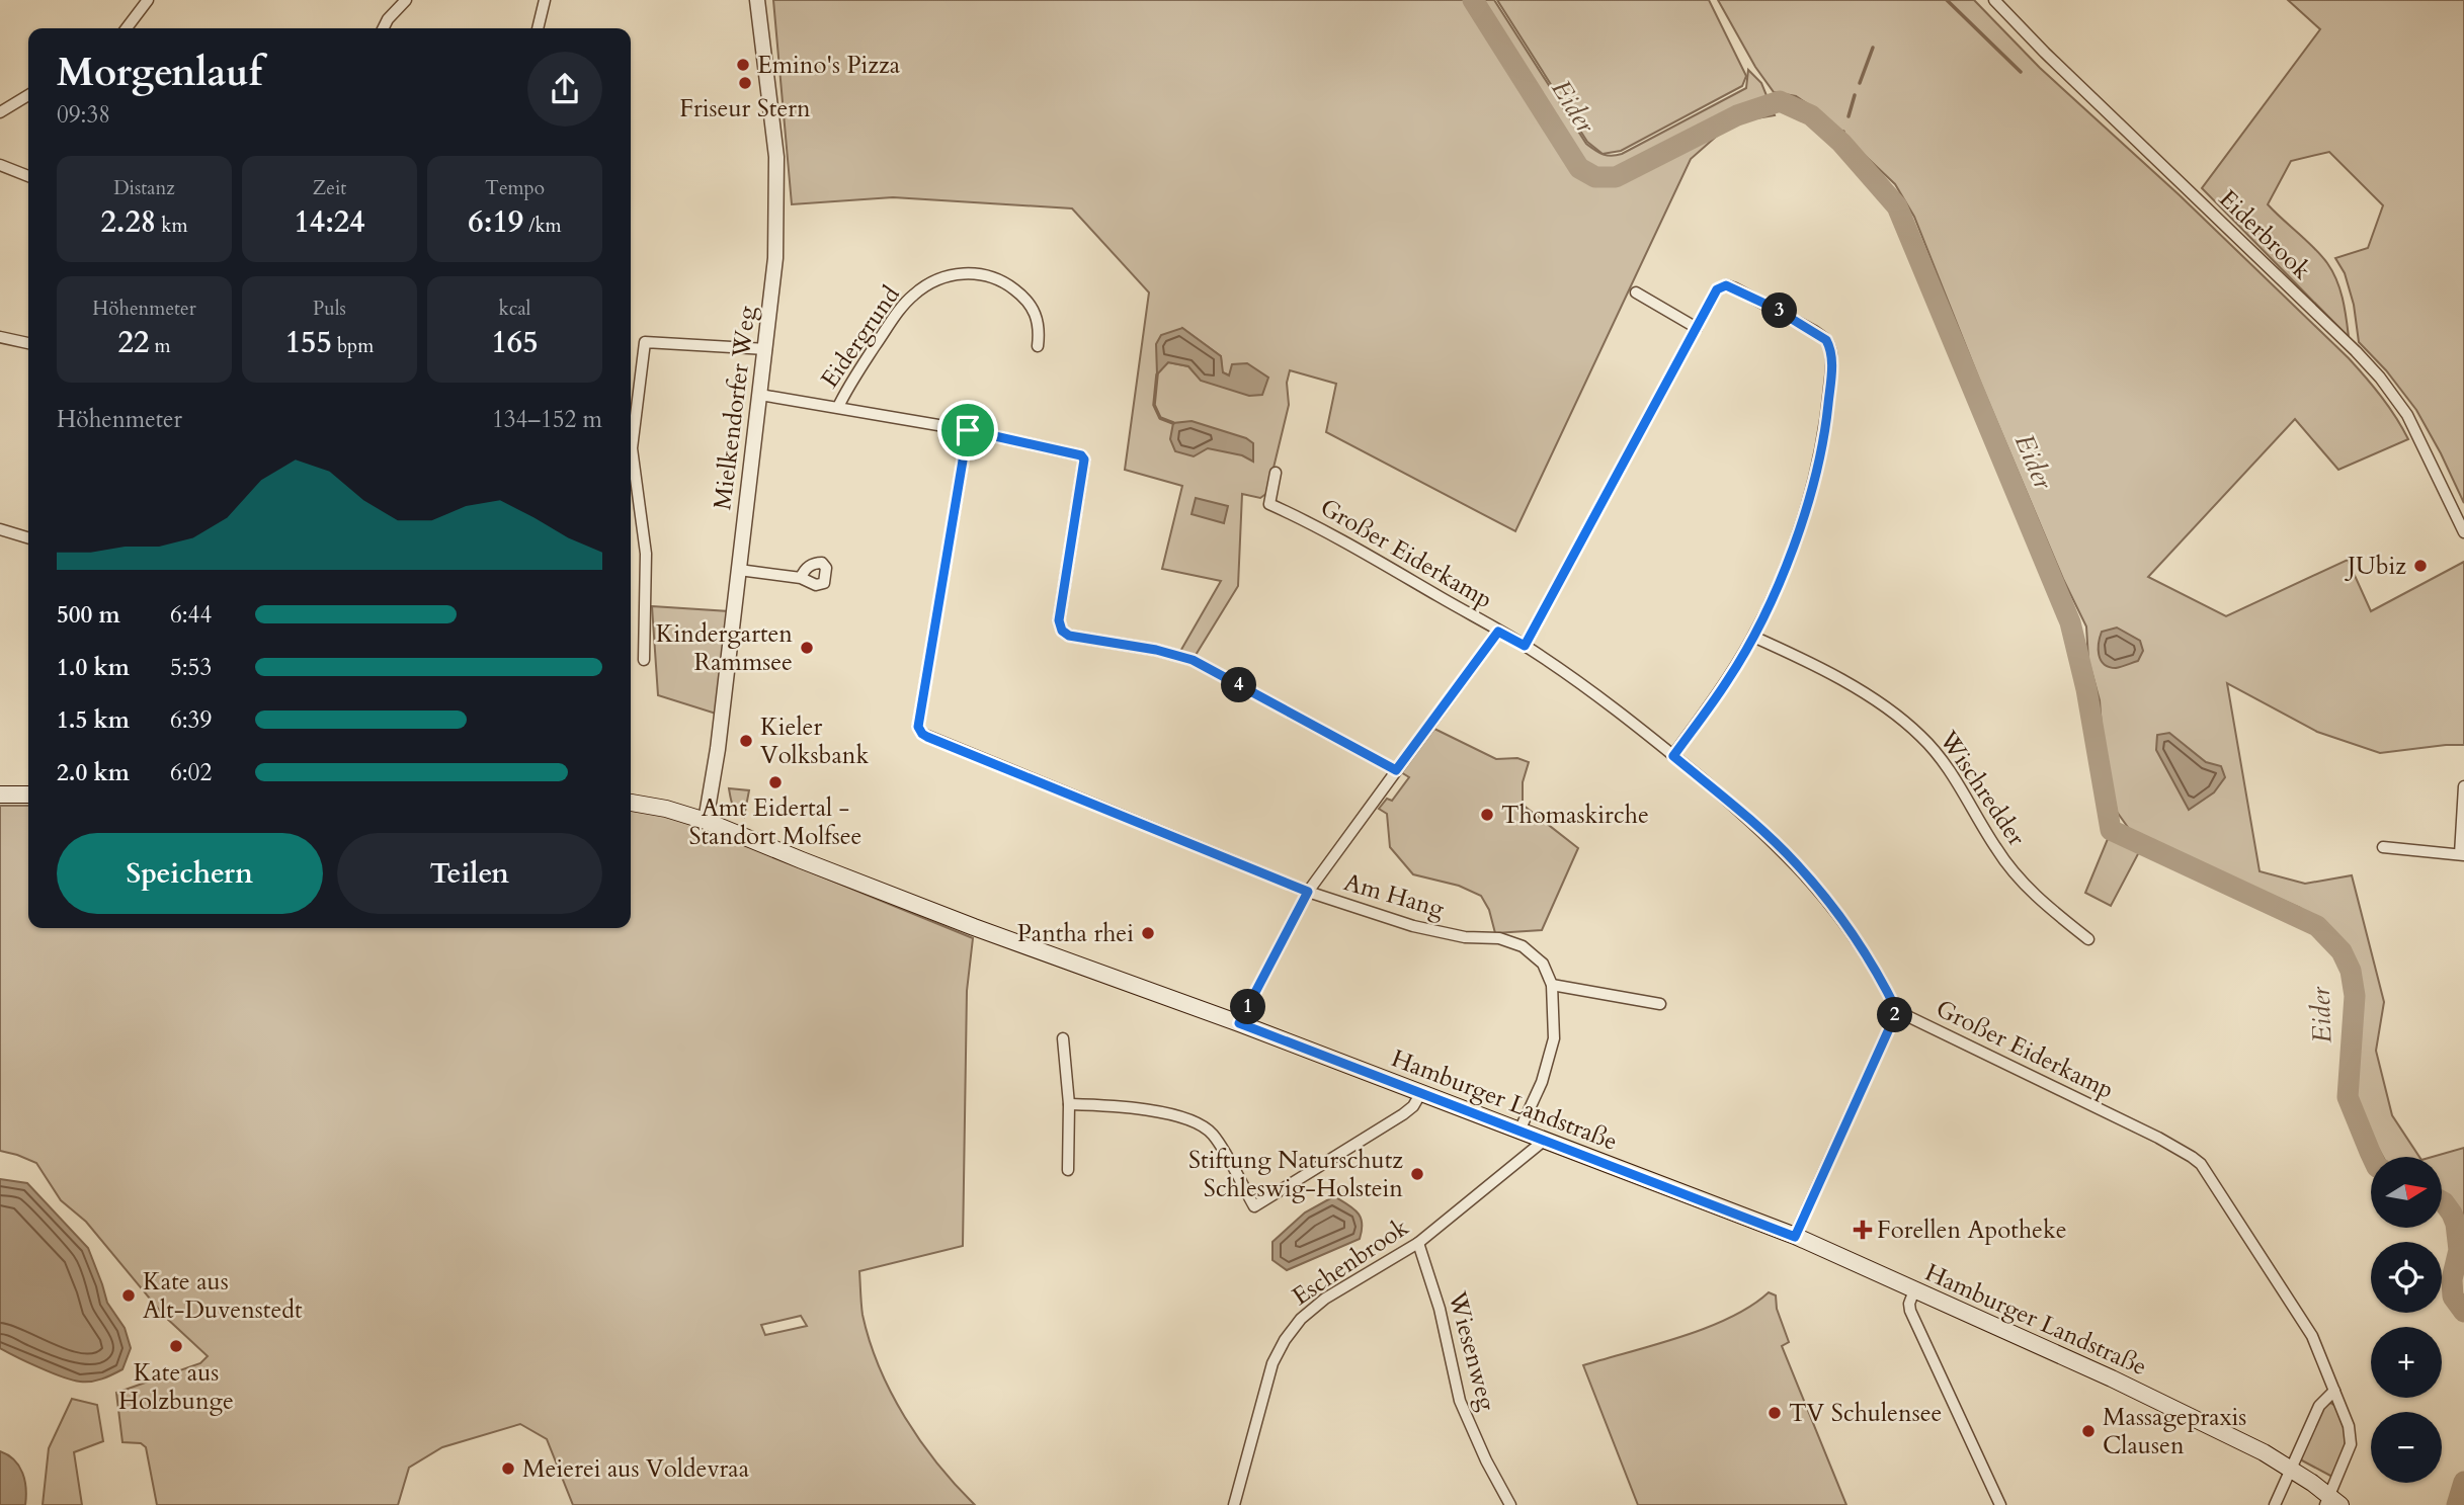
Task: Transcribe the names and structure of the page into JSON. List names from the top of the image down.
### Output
{
  "streets": {
    "main road": ["Hamburger Landstraße"],
    "street": [
      "Eiderbrook",
      "Eidergrund",
      "Mielkendorfer Weg",
      "Großer Eiderkamp",
      "Wischredder",
      "Am Hang",
      "Eschenbrook",
      "Wiesenweg"
    ]
  },
  "crossings": [
    ["Mielkendorfer Weg", "Hamburger Landstraße"],
    ["Großer Eiderkamp", "Hamburger Landstraße"],
    ["Hamburger Landstraße", "Eschenbrook"],
    ["Eschenbrook", "Wiesenweg"]
  ],
  "water": ["Eider"],
  "places": {
    "other": [
      "Emino's Pizza",
      "Friseur Stern",
      "JUbiz",
      "Kindergarten Rammsee",
      "Kieler Volksbank",
      "Amt Eidertal - Standort Molfsee",
      "Thomaskirche",
      "Pantha rhei",
      "Stiftung Naturschutz Schleswig-Holstein",
      "Kate aus Alt-Duvenstedt",
      "Kate aus Holzbunge",
      "TV Schulensee",
      "Massagepraxis Clausen",
      "Meierei aus Voldevraa"
    ],
    "health": ["Forellen Apotheke"]
  },
  "north": "right",
  "page": {
    "heading": ["Morgenlauf", "09:38"],
    "stats": [
      ["Distanz", "2.28 km"],
      ["Zeit", "14:24"],
      ["Tempo", "6:19 /km"],
      ["Höhenmeter", "22 m"],
      ["Puls", "155 bpm"],
      ["kcal", "165"]
    ],
    "pins": [
      "3",
      "4",
      "1",
      "2"
    ],
    "chart": ["Höhenmeter", "134–152 m"],
    "list": [
      {
        "name": "500 m",
        "note": "6:44"
      },
      {
        "name": "1.0 km",
        "note": "5:53"
      },
      {
        "name": "1.5 km",
        "note": "6:39"
      },
      {
        "name": "2.0 km",
        "note": "6:02"
      }
    ],
    "buttons": ["Speichern", "Teilen"],
    "map_buttons": ["+", "−"]
  }
}
